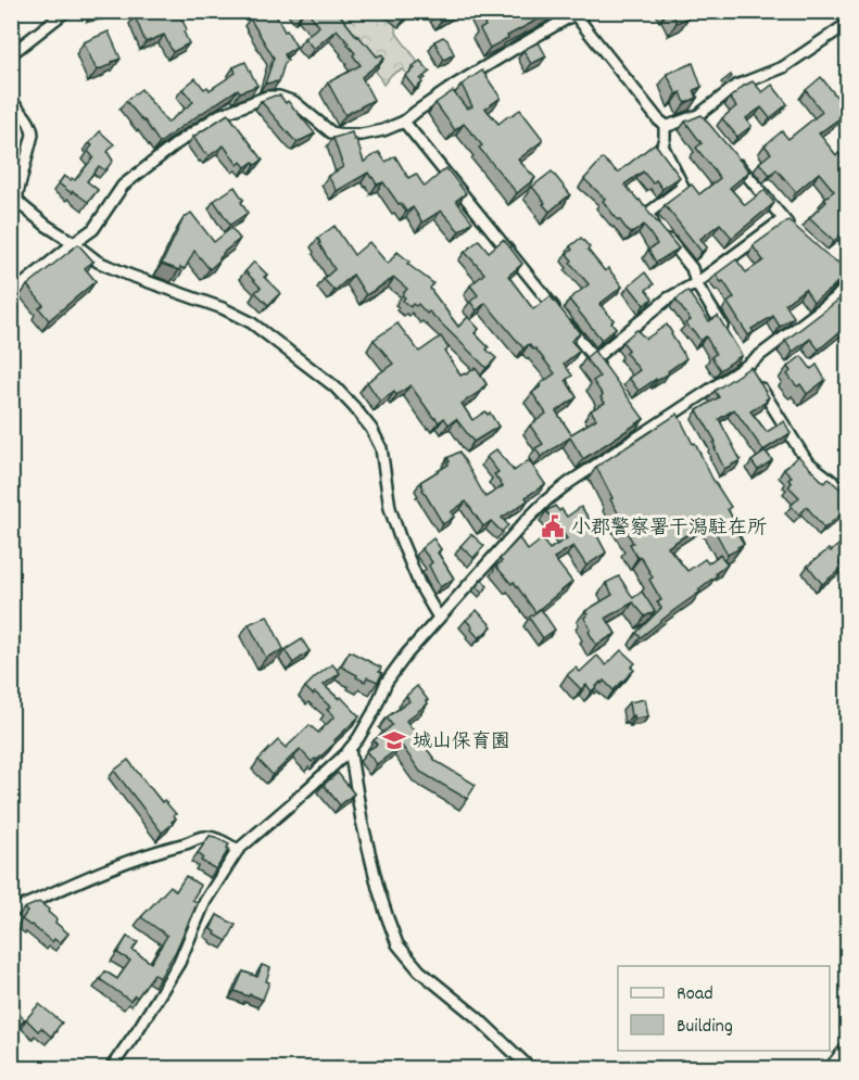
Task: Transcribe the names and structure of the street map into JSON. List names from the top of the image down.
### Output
{
  "places": {
    "public building": ["小郡警察署干潟駐在所"],
    "school or university": ["城山保育園"]
  },
  "legend": ["Road", "Building"]
}
